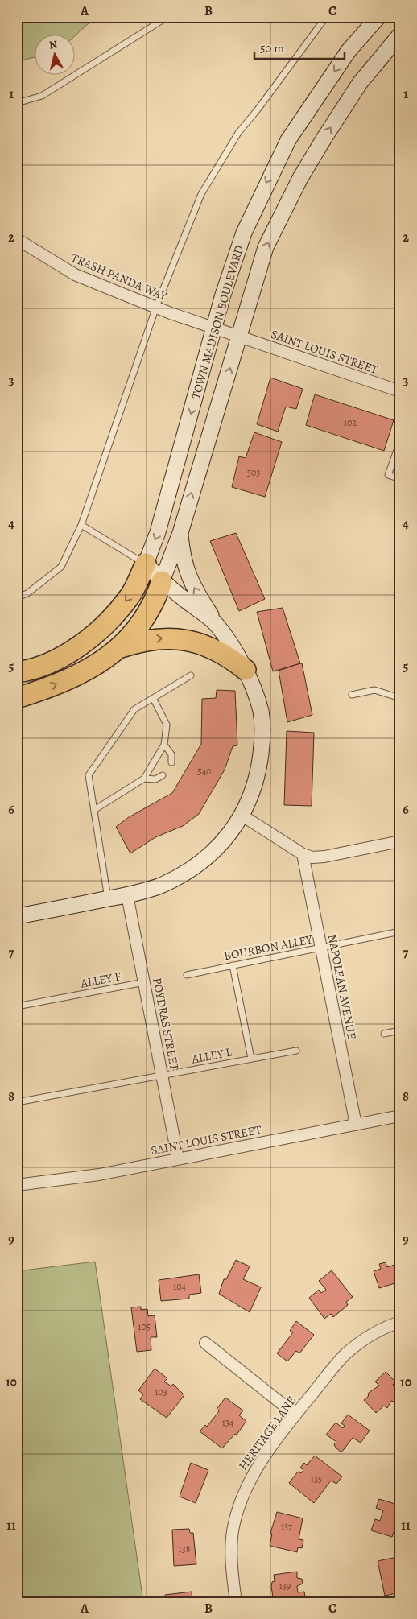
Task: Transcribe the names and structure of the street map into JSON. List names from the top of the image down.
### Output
{
  "streets": {
    "main road": ["TOWN MADISON BOULEVARD"],
    "street": [
      "TRASH PANDA WAY",
      "SAINT LOUIS STREET",
      "NAPOLEAN AVENUE",
      "POYDRAS STREET",
      "HERITAGE LANE"
    ],
    "lane": ["BOURBON ALLEY", "ALLEY F", "ALLEY L"]
  },
  "crossings": [
    ["TRASH PANDA WAY", "TOWN MADISON BOULEVARD"],
    ["TRASH PANDA WAY", "SAINT LOUIS STREET"],
    ["TOWN MADISON BOULEVARD", "SAINT LOUIS STREET"],
    ["SAINT LOUIS STREET", "NAPOLEAN AVENUE"],
    ["SAINT LOUIS STREET", "POYDRAS STREET"],
    ["BOURBON ALLEY", "NAPOLEAN AVENUE"],
    ["ALLEY F", "POYDRAS STREET"],
    ["POYDRAS STREET", "ALLEY L"]
  ],
  "house_numbers": [
    "102",
    "503",
    "540",
    "104",
    "105",
    "103",
    "134",
    "135",
    "137",
    "138",
    "139"
  ],
  "scale_bar": "50 m",
  "north": "top",
  "grid": {
    "columns": ["A", "B", "C"],
    "rows": [
      "1",
      "2",
      "3",
      "4",
      "5",
      "6",
      "7",
      "8",
      "9",
      "10",
      "11"
    ]
  }
}
